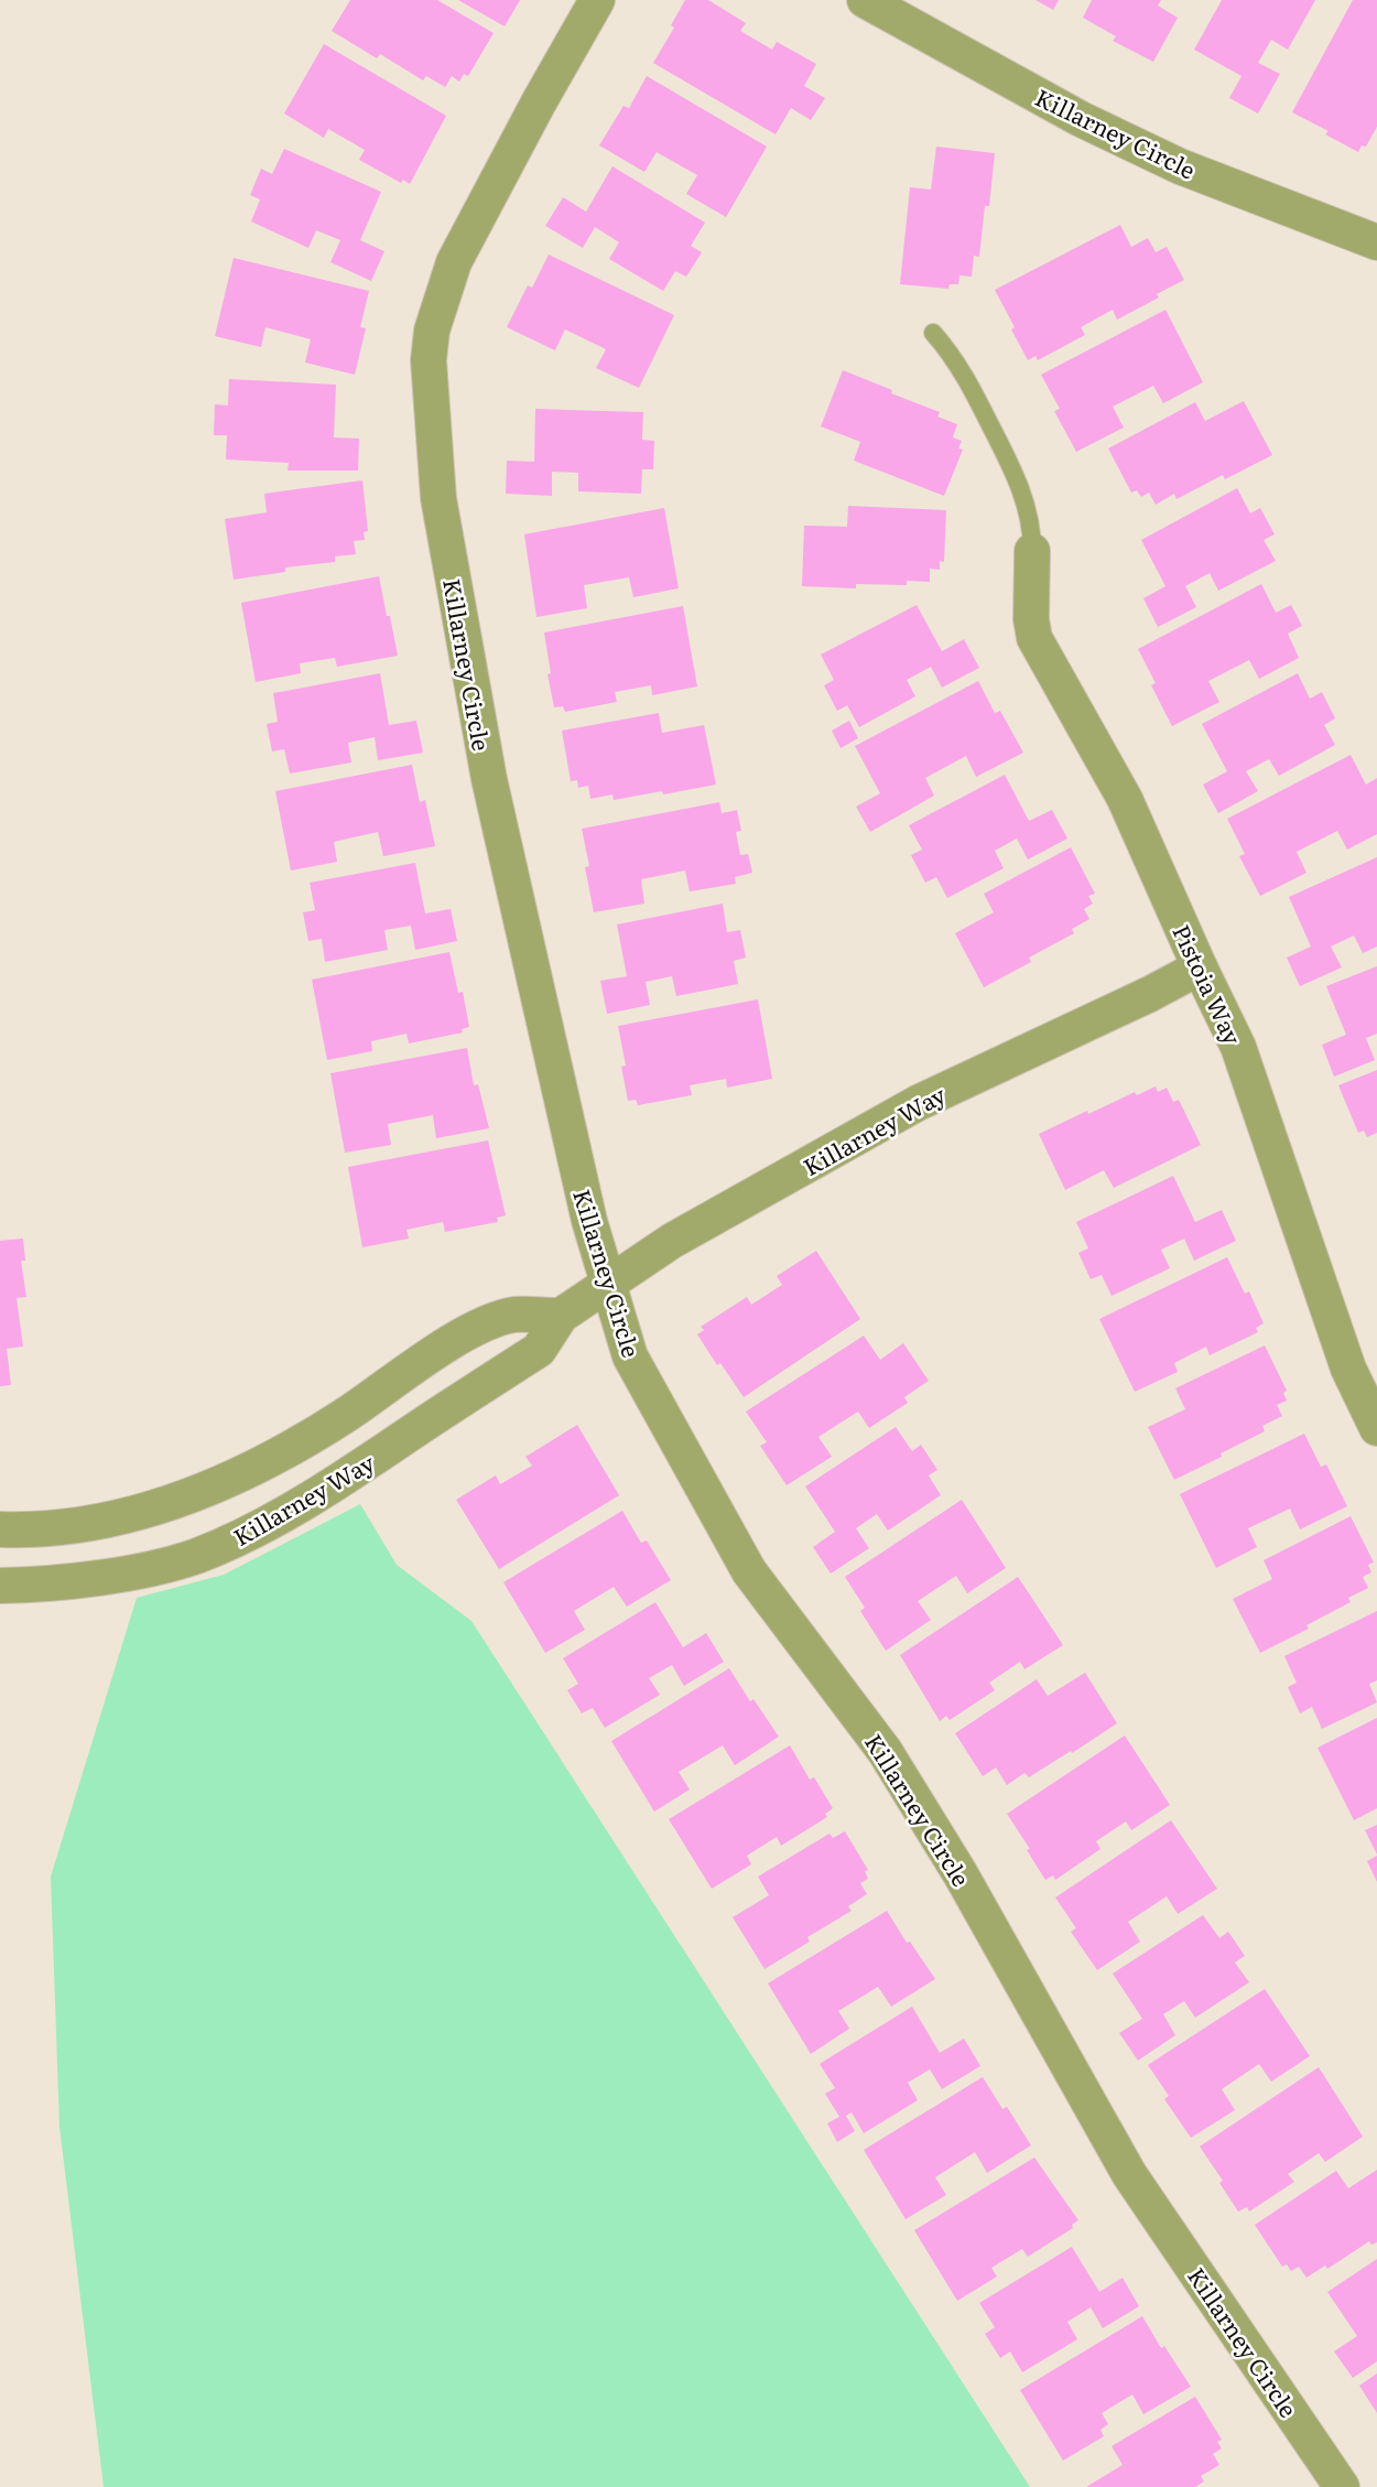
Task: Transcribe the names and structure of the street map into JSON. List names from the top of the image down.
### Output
{
  "streets": {
    "street": ["Killarney Circle", "Pistoia Way", "Killarney Way"]
  },
  "crossings": [
    ["Killarney Circle", "Killarney Way"],
    ["Pistoia Way", "Killarney Way"]
  ]
}
